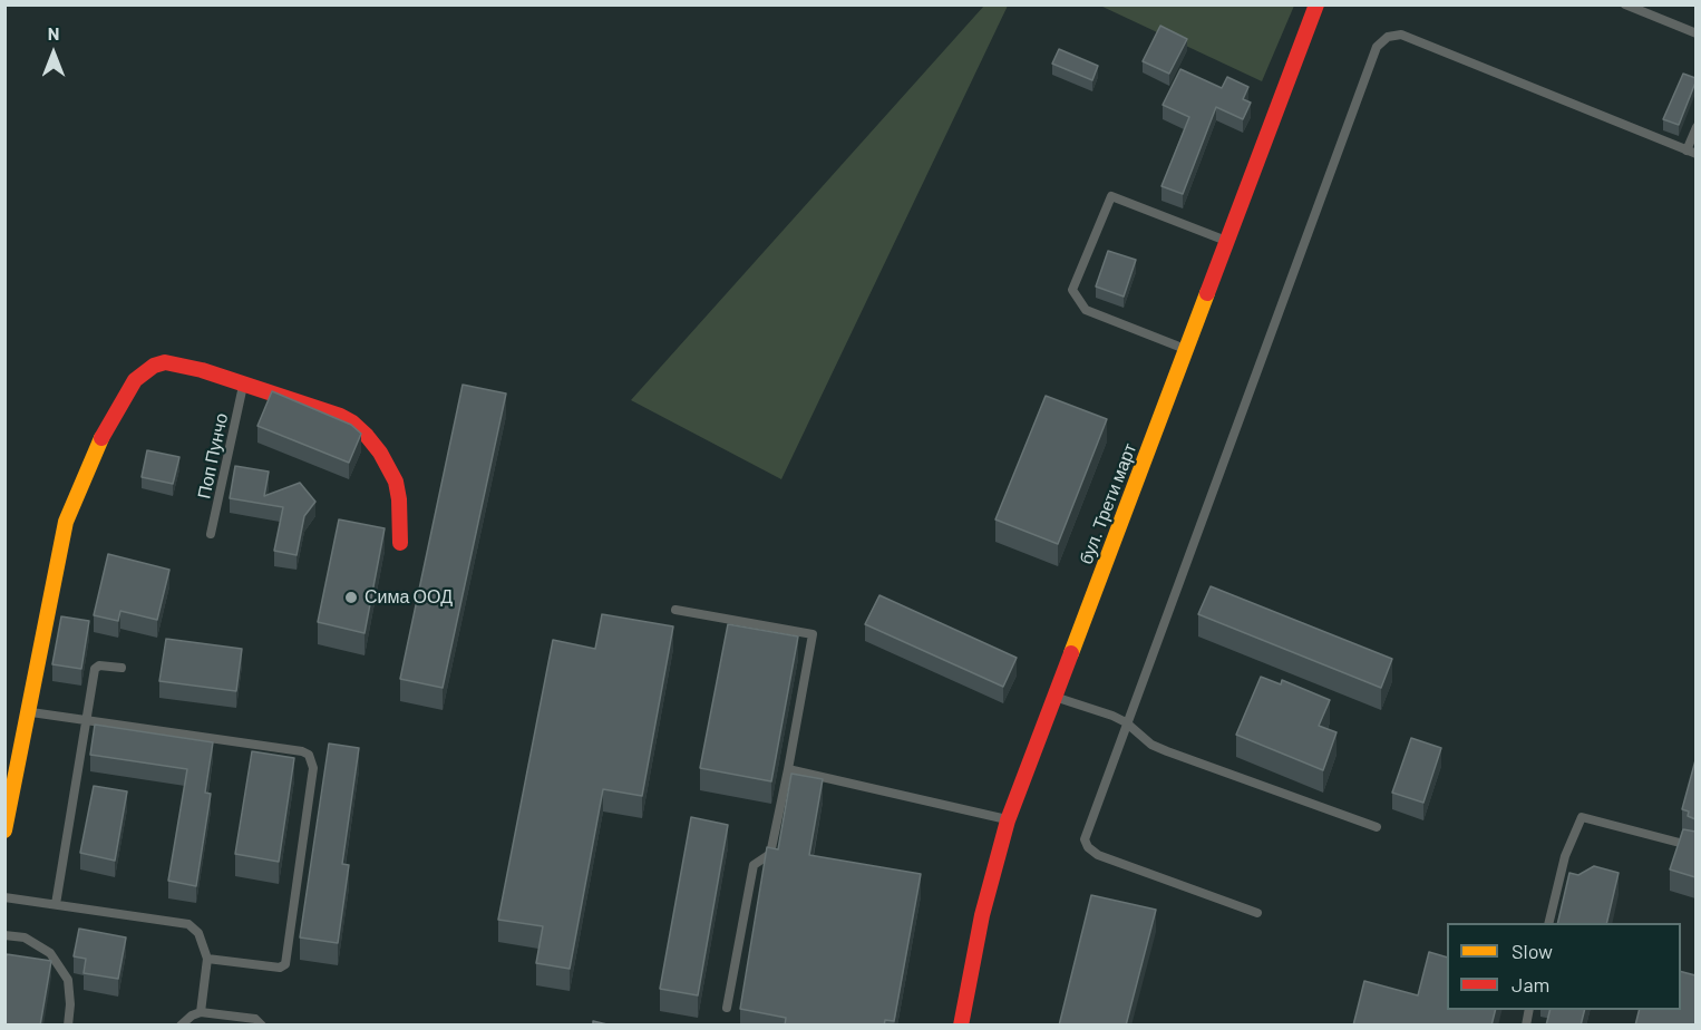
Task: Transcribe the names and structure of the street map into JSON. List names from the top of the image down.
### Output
{
  "streets": {
    "main road": ["бул. Трети март"],
    "lane": ["Поп Пунчо"]
  },
  "places": ["Сима ООД"],
  "legend": ["Slow", "Jam"],
  "north": "top"
}
